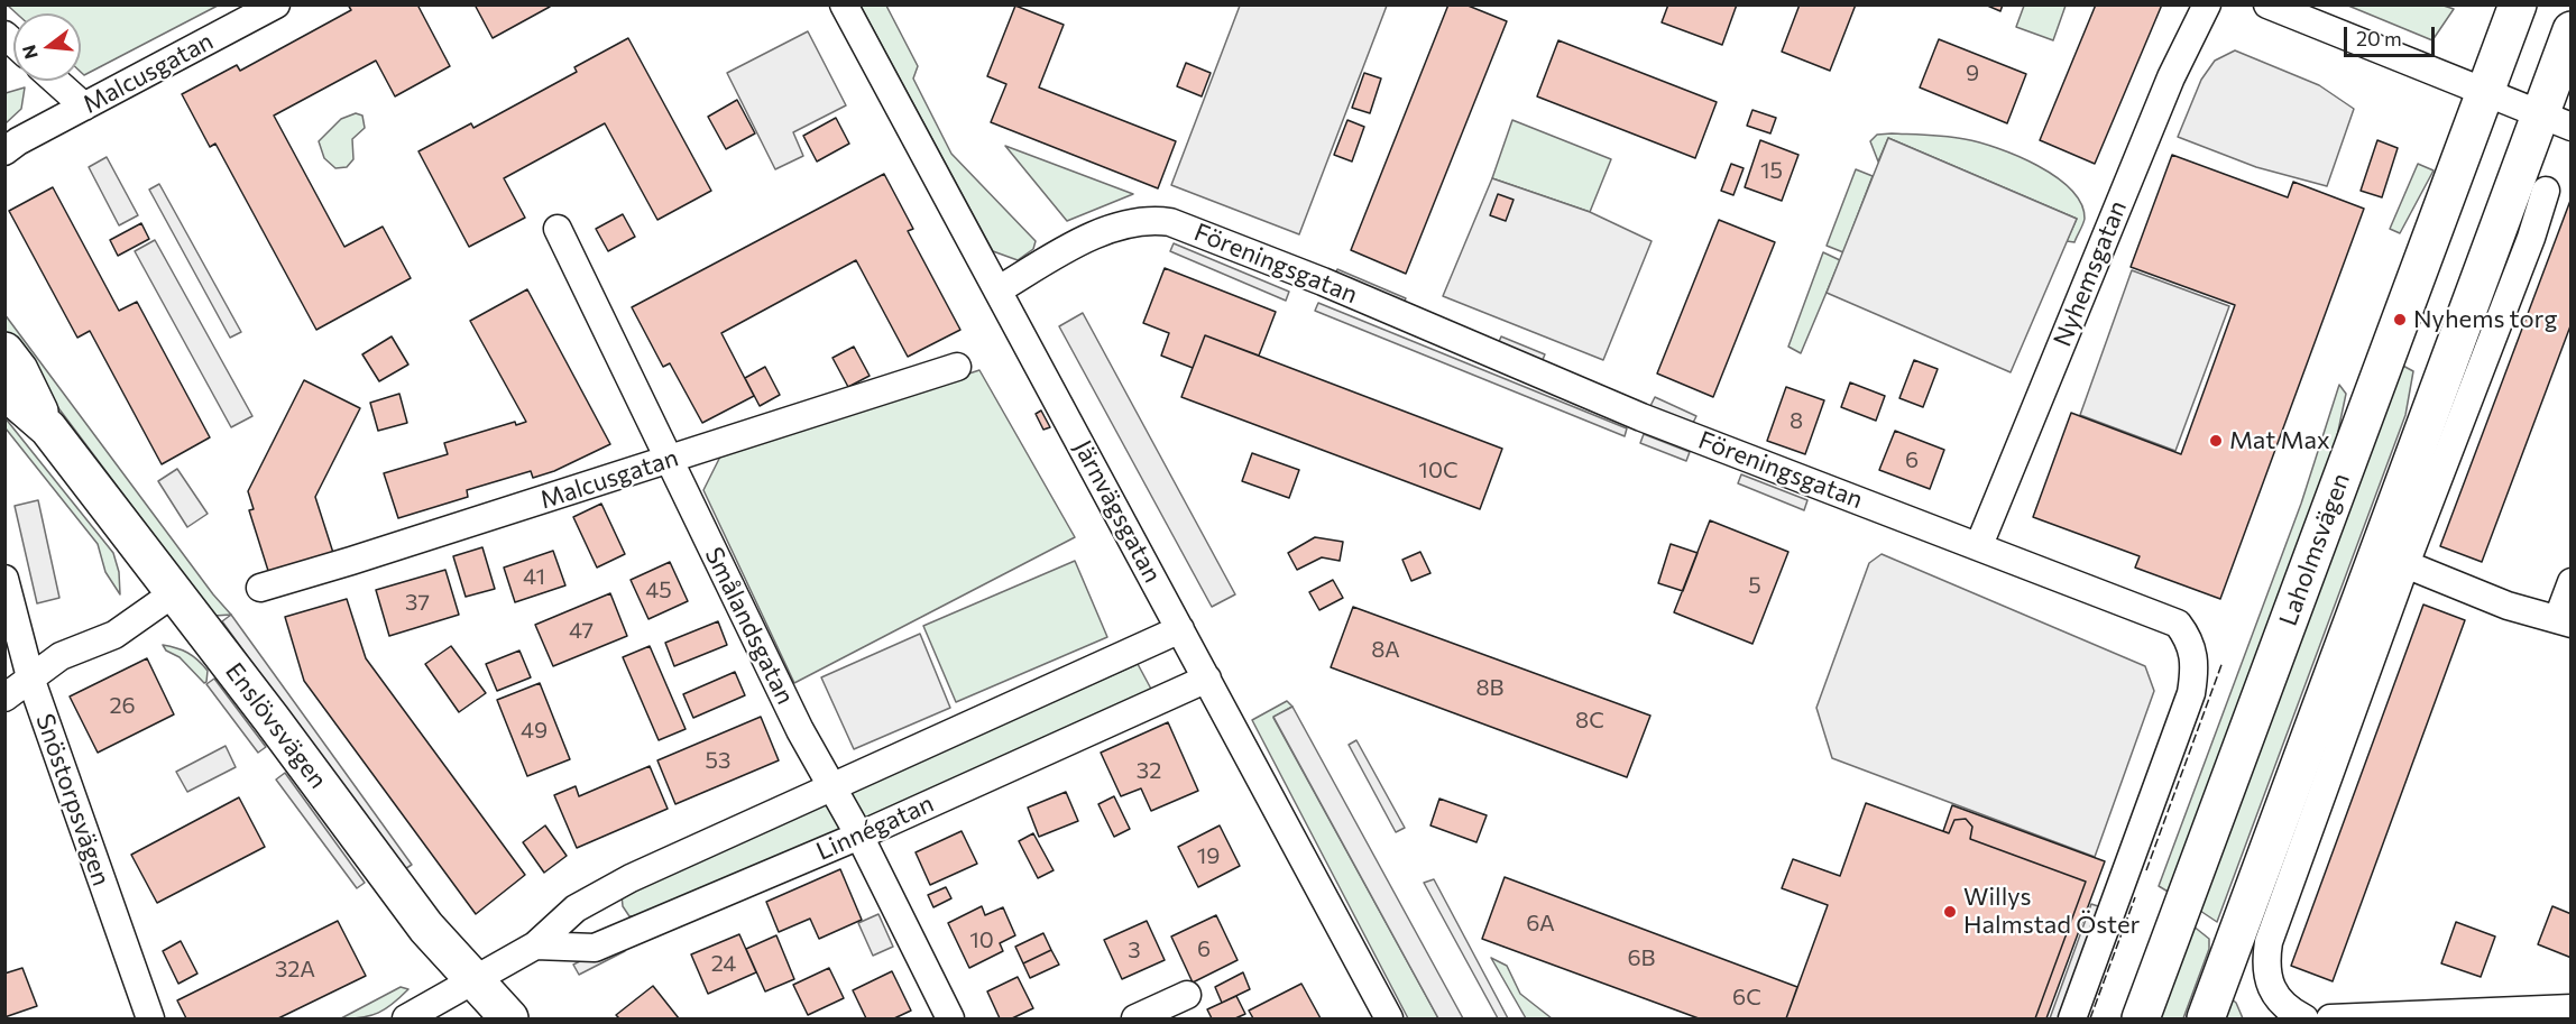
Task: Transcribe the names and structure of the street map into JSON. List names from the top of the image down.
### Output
{
  "streets": {
    "highway": ["Laholmsvägen", "Enslövsvägen"],
    "street": [
      "Malcusgatan",
      "Föreningsgatan",
      "Nyhemsgatan",
      "Järnvägsgatan",
      "Smålandsgatan",
      "Snöstorpsvägen",
      "Linnégatan"
    ]
  },
  "crossings": [
    ["Malcusgatan", "Smålandsgatan"],
    ["Föreningsgatan", "Nyhemsgatan"],
    ["Föreningsgatan", "Järnvägsgatan"],
    ["Järnvägsgatan", "Linnégatan"],
    ["Smålandsgatan", "Linnégatan"]
  ],
  "places": ["Nyhems torg", "Mat Max", "Willys Halmstad Öster"],
  "house_numbers": [
    "9",
    "15",
    "8",
    "6",
    "10C",
    "41",
    "5",
    "45",
    "37",
    "47",
    "8A",
    "8B",
    "26",
    "8C",
    "49",
    "53",
    "32",
    "19",
    "6A",
    "10",
    "6",
    "3",
    "6B",
    "24",
    "32A",
    "6C"
  ],
  "scale_bar": "20 m",
  "north": "left"
}
